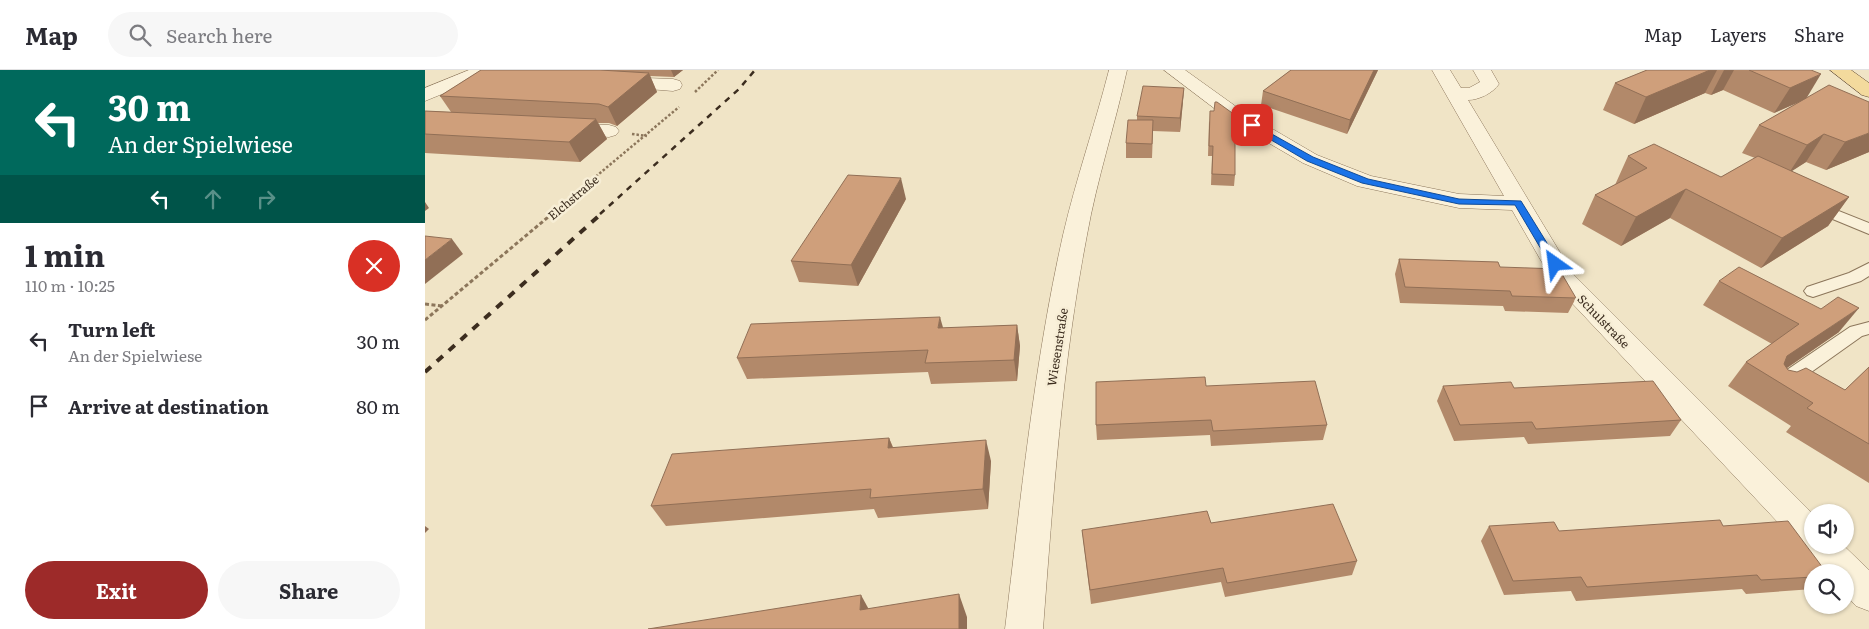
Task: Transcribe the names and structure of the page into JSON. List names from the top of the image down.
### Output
{
  "streets": {
    "street": ["Schulstraße", "Wiesenstraße"],
    "path": ["Elchstraße"]
  },
  "page": {
    "header": "Map",
    "search": "Search here",
    "nav": ["Map", "Layers", "Share"],
    "turn": ["30 m", "An der Spielwiese"],
    "heading": ["1 min", "110 m · 10:25"],
    "list": [
      {
        "name": "Turn left",
        "note": "An der Spielwiese",
        "value": "30 m"
      },
      {
        "name": "Arrive at destination",
        "value": "80 m"
      }
    ],
    "buttons": ["Exit", "Share"]
  }
}
